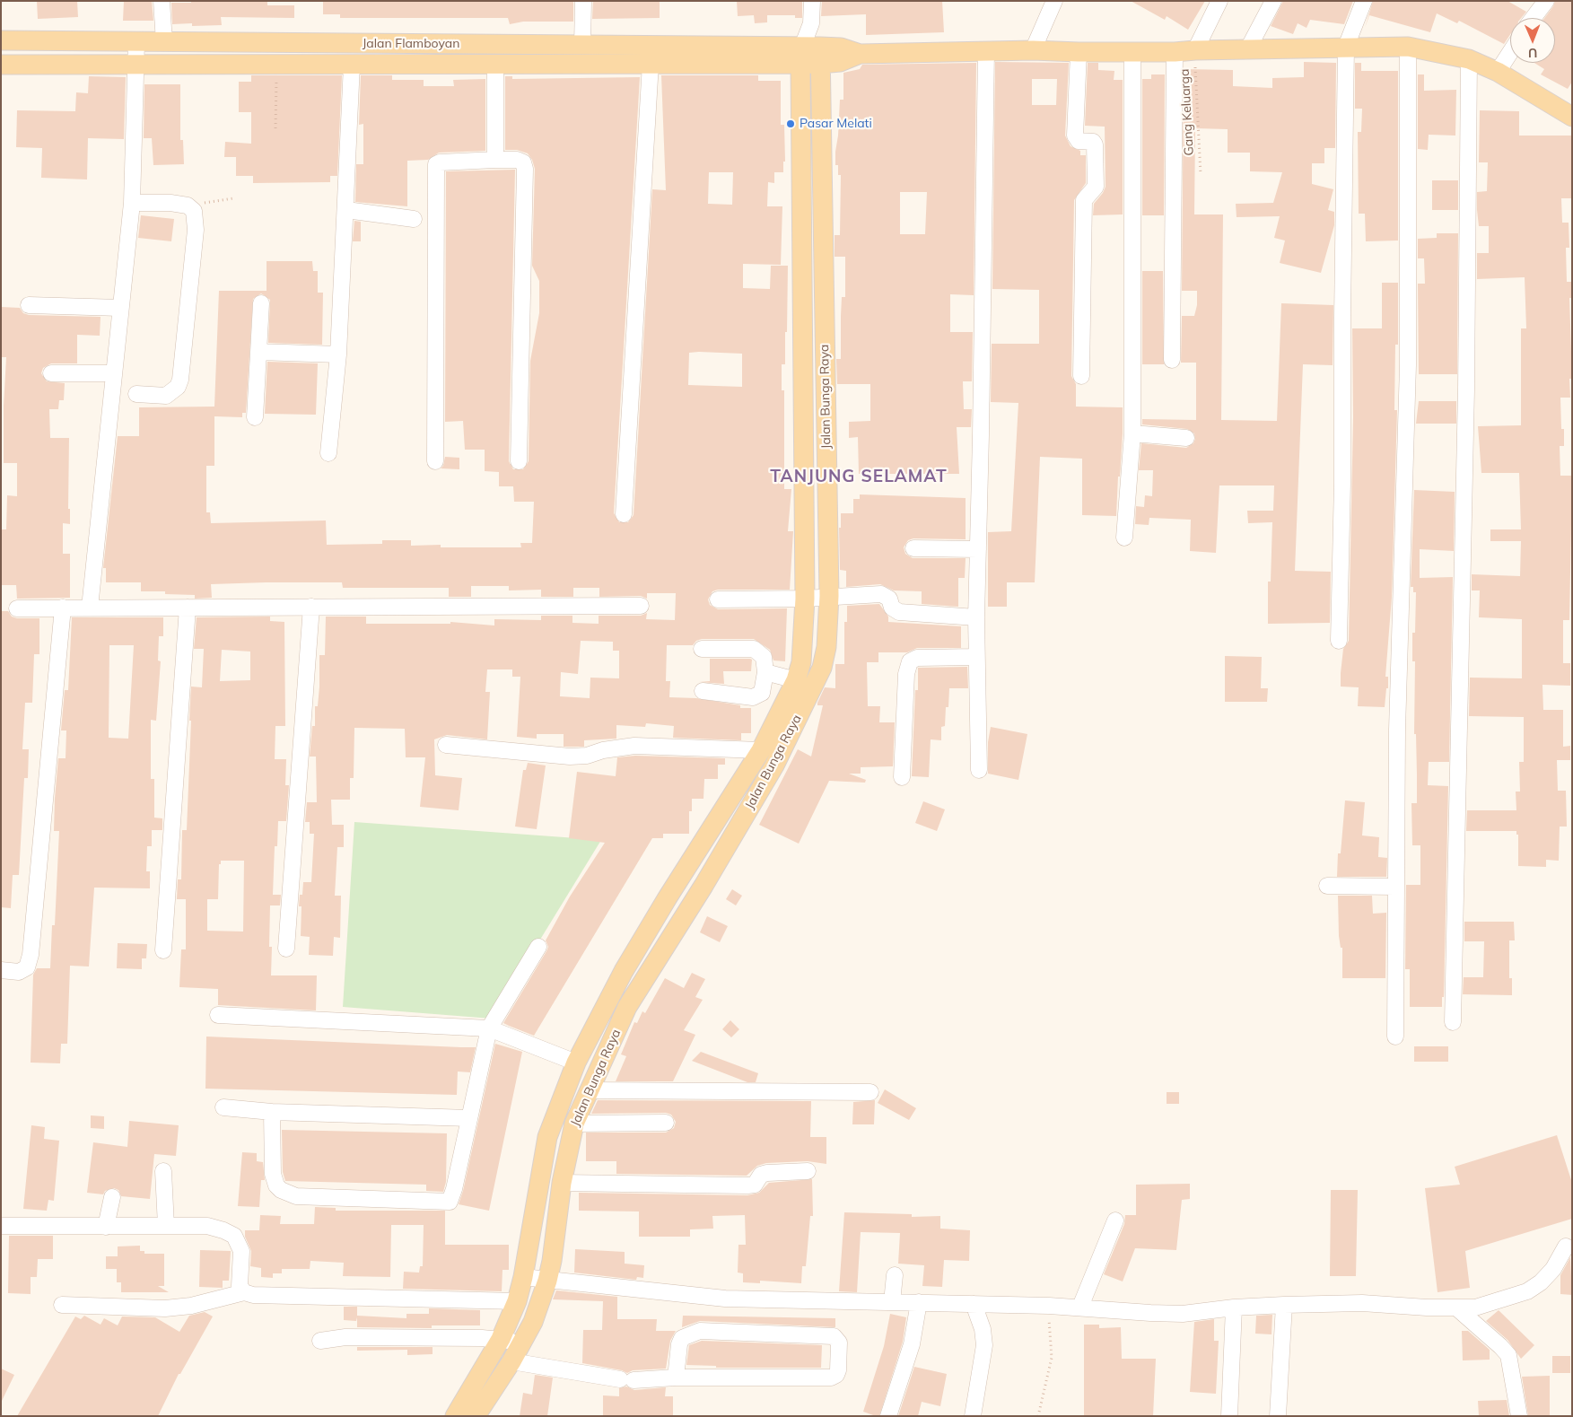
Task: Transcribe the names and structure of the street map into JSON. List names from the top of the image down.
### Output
{
  "streets": {
    "main road": ["Jalan Flamboyan", "Jalan Bunga Raya"],
    "path": ["Gang Keluarga"]
  },
  "crossings": [
    ["Jalan Flamboyan", "Jalan Bunga Raya"]
  ],
  "districts": ["TANJUNG SELAMAT"],
  "places": ["Pasar Melati"],
  "north": "bottom"
}
